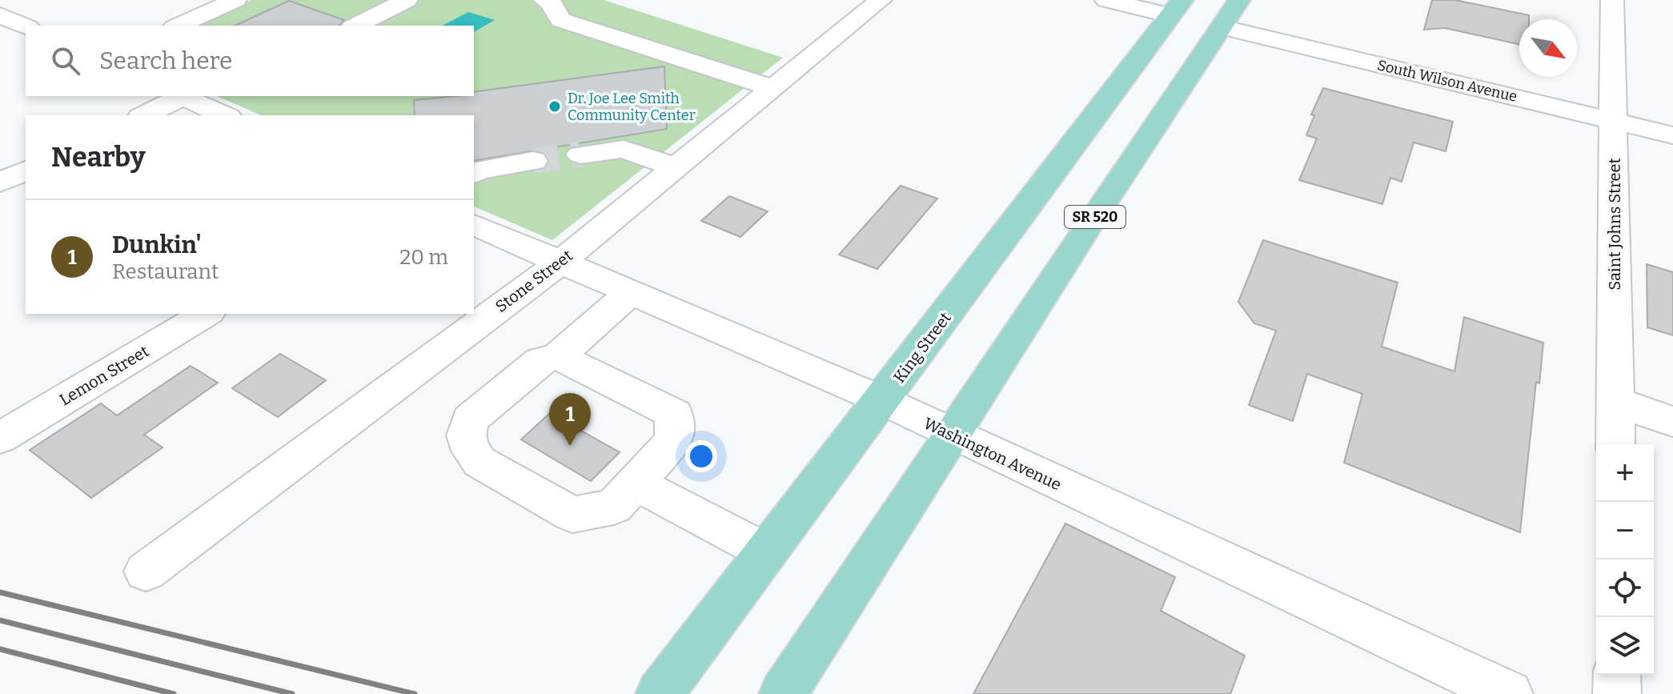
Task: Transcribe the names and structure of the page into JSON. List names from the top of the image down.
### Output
{
  "streets": {
    "main road": ["SR 520", "King Street"],
    "street": [
      "South Wilson Avenue",
      "Saint Johns Street",
      "Stone Street",
      "Lemon Street",
      "Washington Avenue"
    ]
  },
  "crossings": [
    ["South Wilson Avenue", "SR 520"],
    ["South Wilson Avenue", "Saint Johns Street"],
    ["SR 520", "Washington Avenue"],
    ["Stone Street", "Washington Avenue"],
    ["King Street", "Washington Avenue"]
  ],
  "places": ["Dr. Joe Lee Smith Community Center"],
  "north": "bottom right",
  "page": {
    "search": "Search here",
    "heading": "Nearby",
    "list": [
      {
        "mark": "1",
        "name": "Dunkin'",
        "note": "Restaurant",
        "value": "20 m"
      }
    ],
    "pins": "1",
    "map_buttons": ["+", "−"]
  }
}
